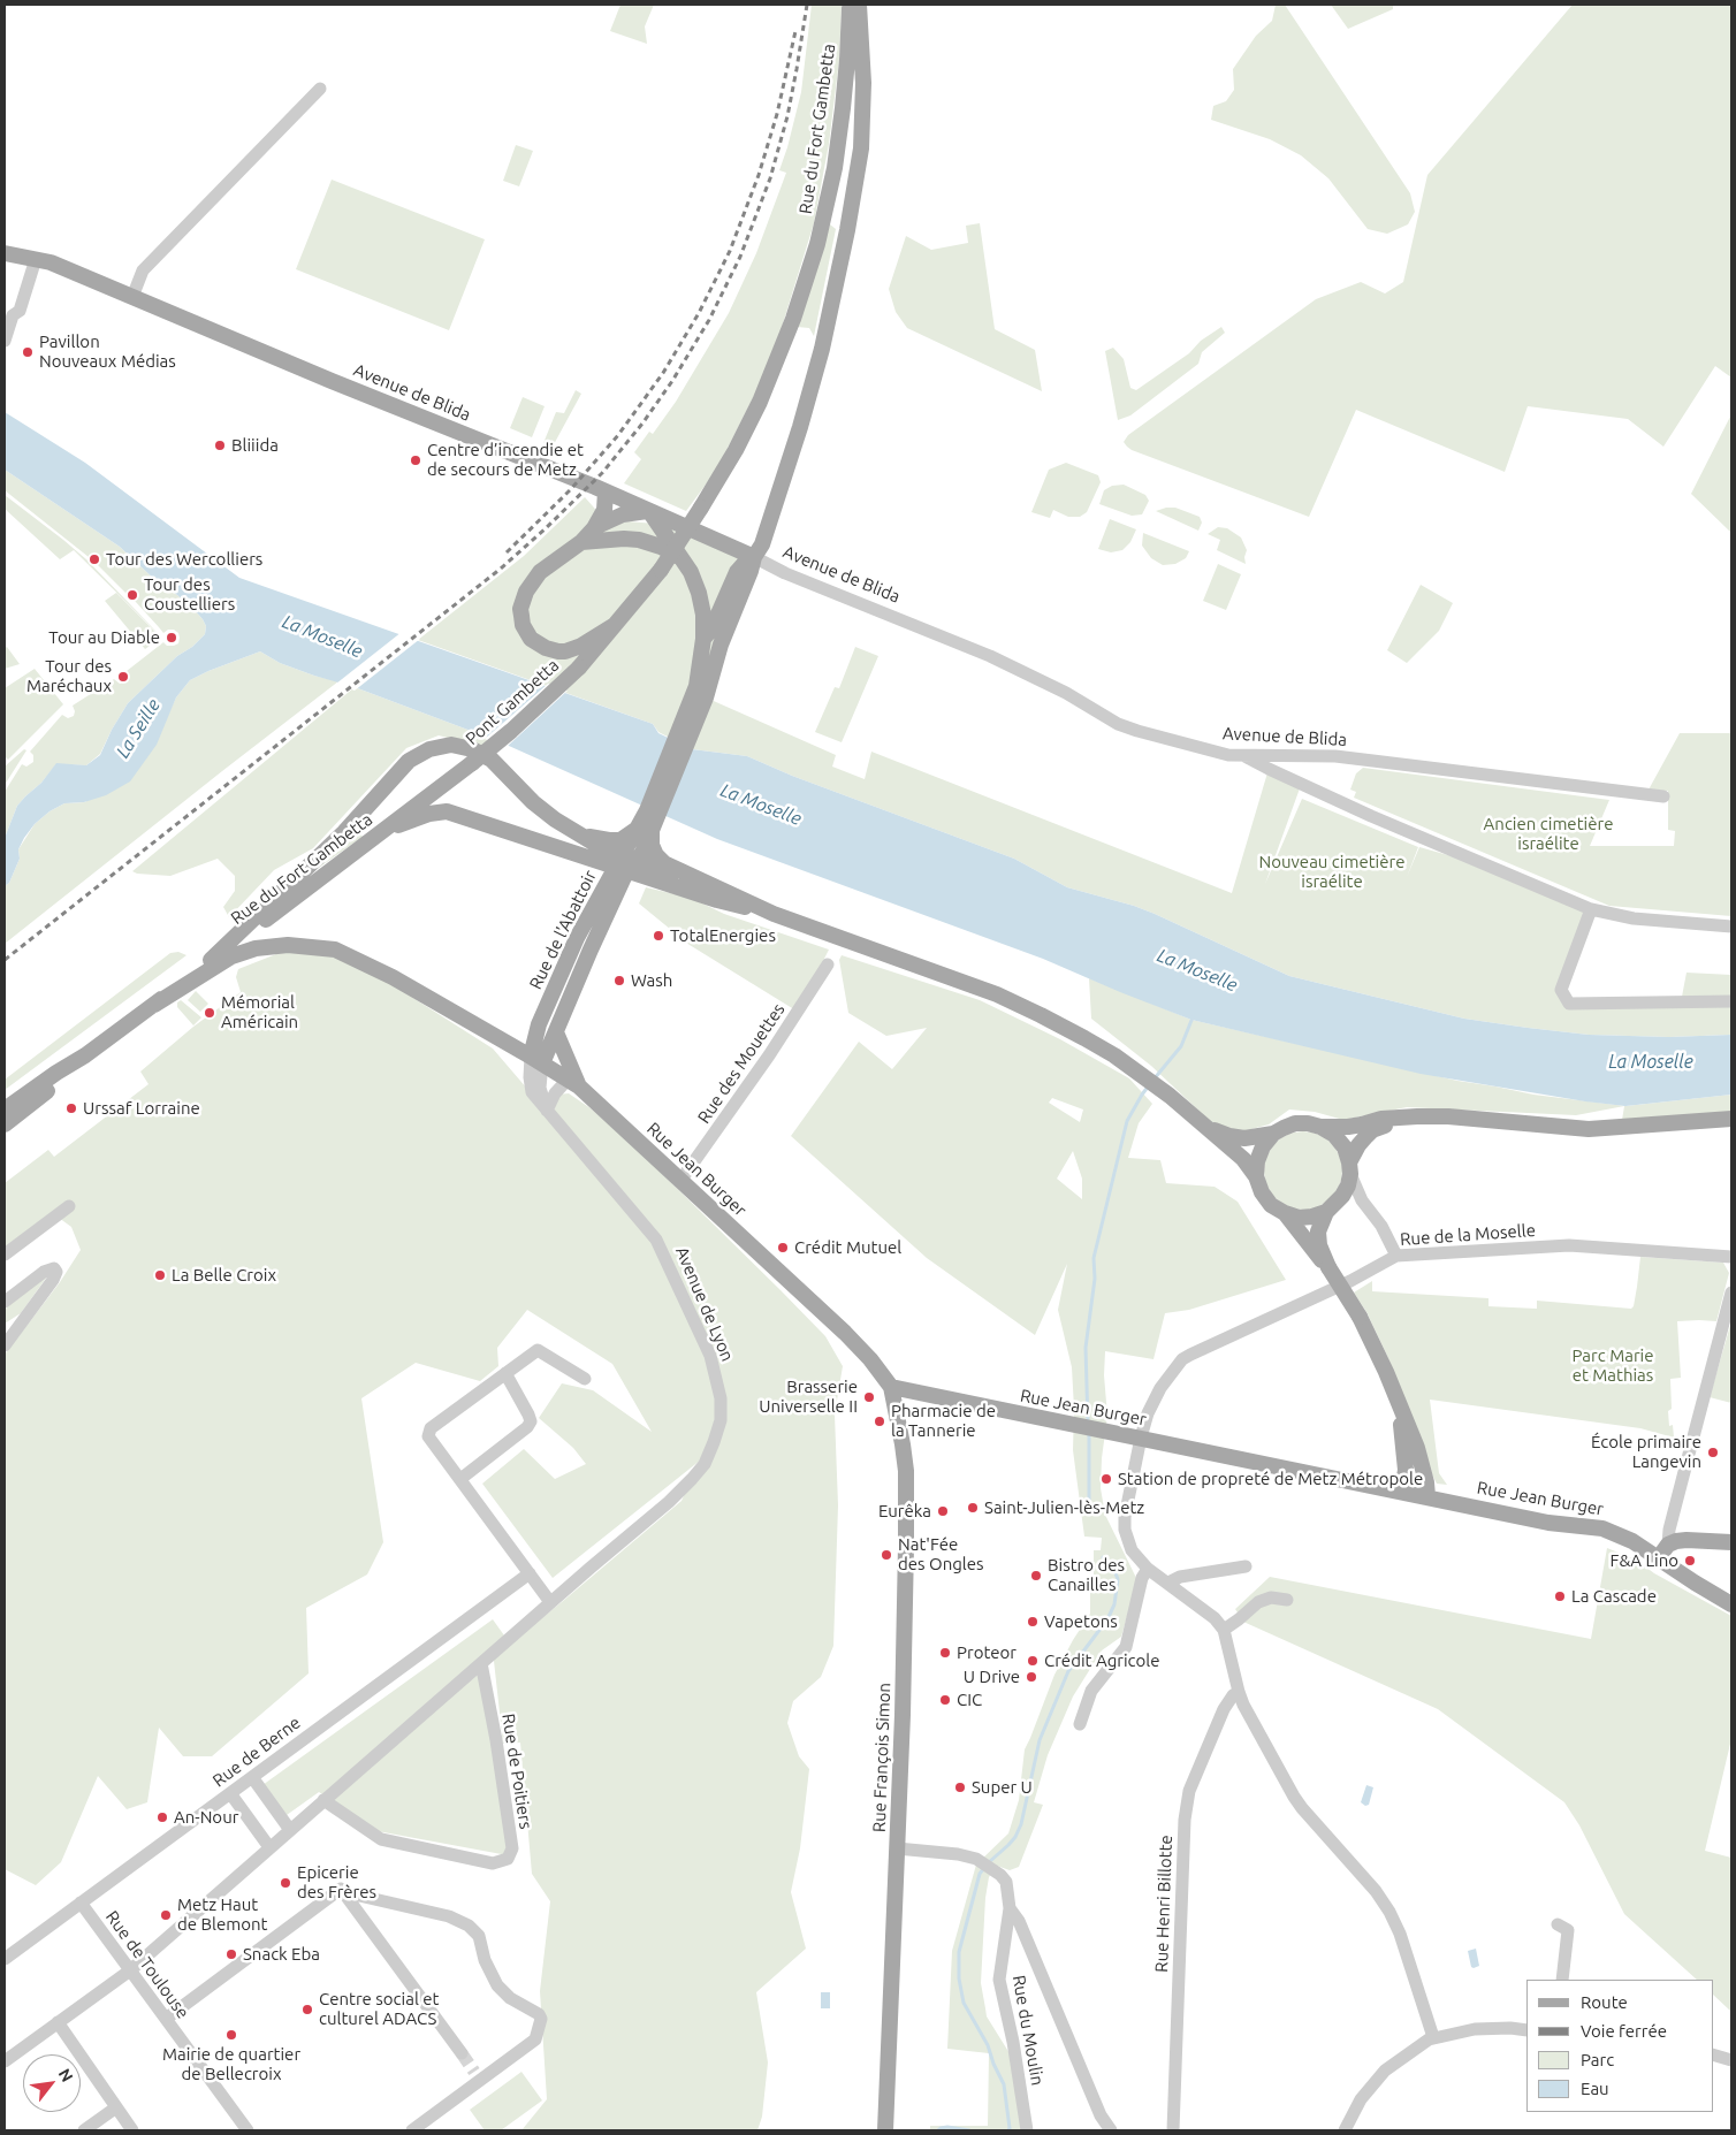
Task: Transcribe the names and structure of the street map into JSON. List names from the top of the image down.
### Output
{
  "streets": {
    "main road": [
      "Rue du Fort Gambetta",
      "Avenue de Blida",
      "Pont Gambetta",
      "Rue de l'Abattoir",
      "Rue Jean Burger",
      "Rue François Simon"
    ],
    "street": [
      "Rue des Mouettes",
      "Rue de la Moselle",
      "Avenue de Lyon",
      "Rue de Berne",
      "Rue de Poitiers",
      "Rue Henri Billotte",
      "Rue de Toulouse",
      "Rue du Moulin"
    ]
  },
  "crossings": [
    ["Rue du Fort Gambetta", "Pont Gambetta"],
    ["Rue du Fort Gambetta", "Rue Jean Burger"],
    ["Rue de l'Abattoir", "Rue Jean Burger"],
    ["Rue de l'Abattoir", "Avenue de Lyon"],
    ["Rue des Mouettes", "Rue Jean Burger"],
    ["Rue Jean Burger", "Rue de la Moselle"],
    ["Rue Jean Burger", "Avenue de Lyon"],
    ["Rue Jean Burger", "Rue François Simon"],
    ["Avenue de Lyon", "Rue de Poitiers"],
    ["Rue de Berne", "Rue de Toulouse"],
    ["Rue François Simon", "Rue du Moulin"]
  ],
  "water": ["La Moselle", "La Seille"],
  "parks": ["Ancien cimetière israélite", "Nouveau cimetière israélite", "Parc Marie et Mathias"],
  "places": [
    "Pavillon Nouveaux Médias",
    "Bliiida",
    "Centre d’incendie et de secours de Metz",
    "Tour des Wercolliers",
    "Tour des Coustelliers",
    "Tour au Diable",
    "Tour des Maréchaux",
    "TotalEnergies",
    "Wash",
    "Mémorial Américain",
    "Urssaf Lorraine",
    "Crédit Mutuel",
    "La Belle Croix",
    "Brasserie Universelle II",
    "Pharmacie de la Tannerie",
    "École primaire Langevin",
    "Station de propreté de Metz Métropole",
    "Saint-Julien-lès-Metz",
    "Eurêka",
    "Nat'Fée des Ongles",
    "F&A Lino",
    "Bistro des Canailles",
    "La Cascade",
    "Vapetons",
    "Proteor",
    "Crédit Agricole",
    "U Drive",
    "CIC",
    "Super U",
    "An-Nour",
    "Epicerie des Frères",
    "Metz Haut de Blemont",
    "Snack Eba",
    "Centre social et culturel ADACS",
    "Mairie de quartier de Bellecroix"
  ],
  "legend": [
    "Route",
    "Voie ferrée",
    "Parc",
    "Eau"
  ],
  "north": "top right"
}
